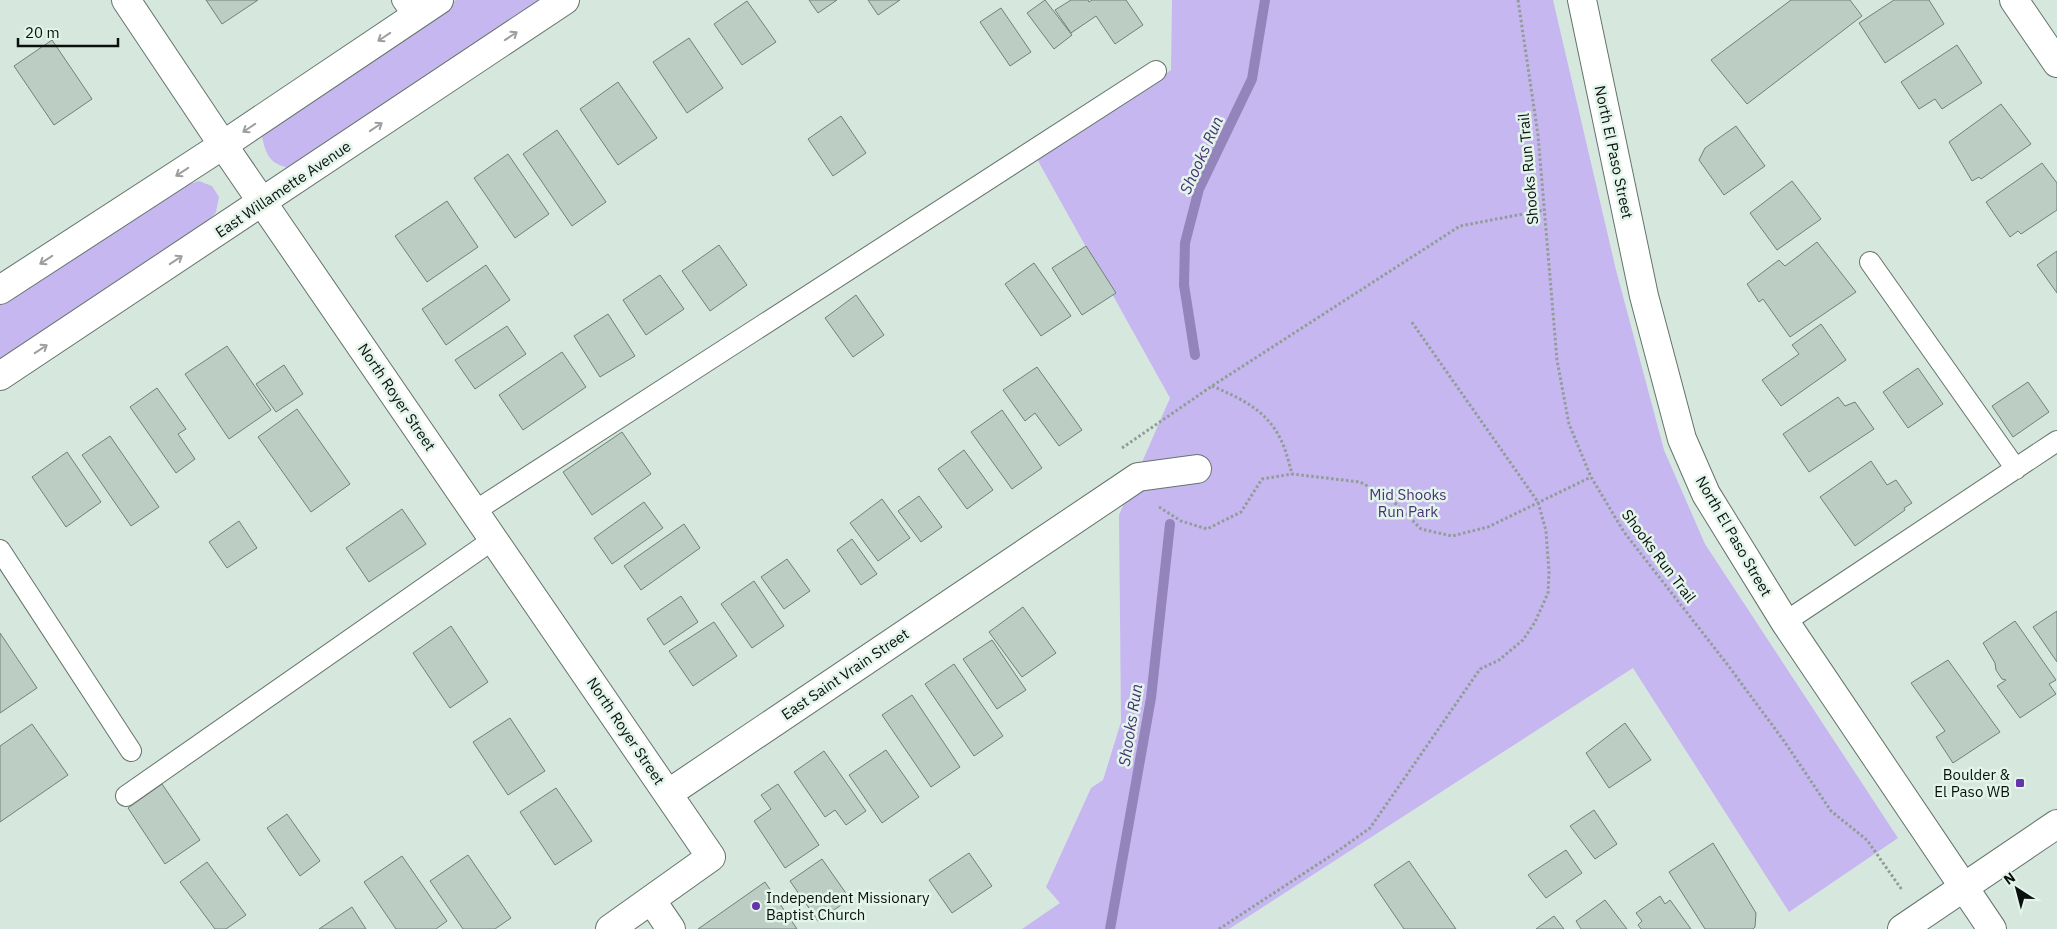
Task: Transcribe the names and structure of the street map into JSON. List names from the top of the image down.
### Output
{
  "streets": {
    "street": [
      "North El Paso Street",
      "East Willamette Avenue",
      "North Royer Street",
      "East Saint Vrain Street"
    ],
    "path": ["Shooks Run Trail"]
  },
  "crossings": [
    ["East Willamette Avenue", "North Royer Street"],
    ["North Royer Street", "East Saint Vrain Street"]
  ],
  "water": ["Shooks Run"],
  "parks": ["Mid Shooks Run Park"],
  "places": {
    "transit": ["Boulder & El Paso WB"],
    "other": ["Independent Missionary Baptist Church"]
  },
  "scale_bar": "20 m",
  "north": "top left"
}
